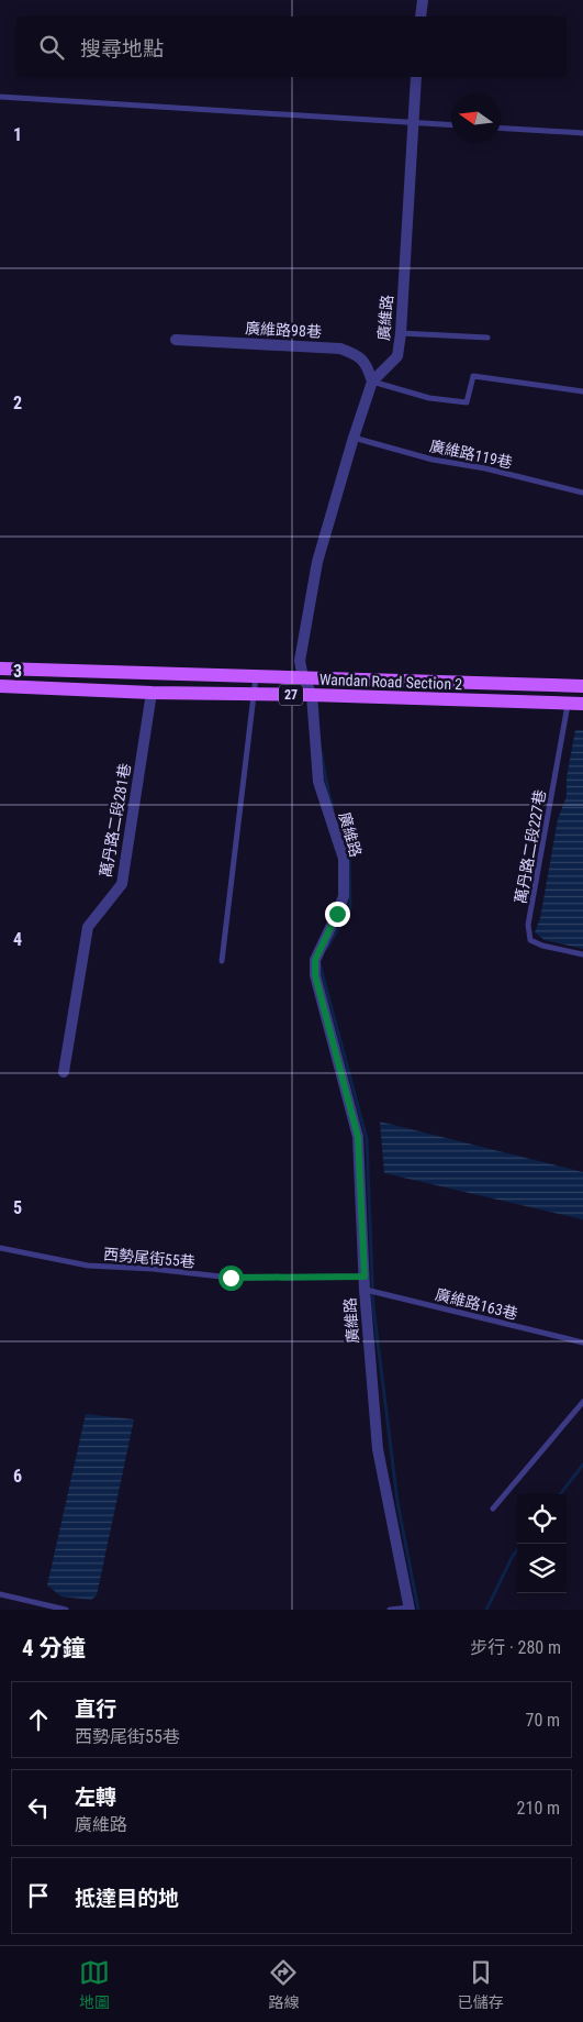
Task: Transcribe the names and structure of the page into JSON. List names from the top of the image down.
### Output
{
  "streets": {
    "main road": ["Wandan Road Section 2", "27"],
    "street": ["廣維路", "廣維路98巷", "萬丹路二段281巷"],
    "lane": [
      "廣維路119巷",
      "萬丹路二段227巷",
      "西勢尾街55巷",
      "廣維路163巷"
    ]
  },
  "crossings": [
    ["廣維路", "廣維路98巷"],
    ["廣維路", "廣維路119巷"],
    ["廣維路", "Wandan Road Section 2"],
    ["廣維路", "西勢尾街55巷"],
    ["廣維路", "廣維路163巷"],
    ["Wandan Road Section 2", "萬丹路二段281巷"],
    ["Wandan Road Section 2", "萬丹路二段227巷"]
  ],
  "north": "left",
  "page": {
    "search": "搜尋地點",
    "heading": ["4 分鐘", "步行 · 280 m"],
    "list": [
      ["直行", "西勢尾街55巷", "70 m"],
      ["左轉", "廣維路", "210 m"],
      "抵達目的地"
    ],
    "nav": ["地圖", "路線", "已儲存"]
  },
  "grid": {
    "rows": [
      "1",
      "2",
      "3",
      "4",
      "5",
      "6"
    ]
  }
}
